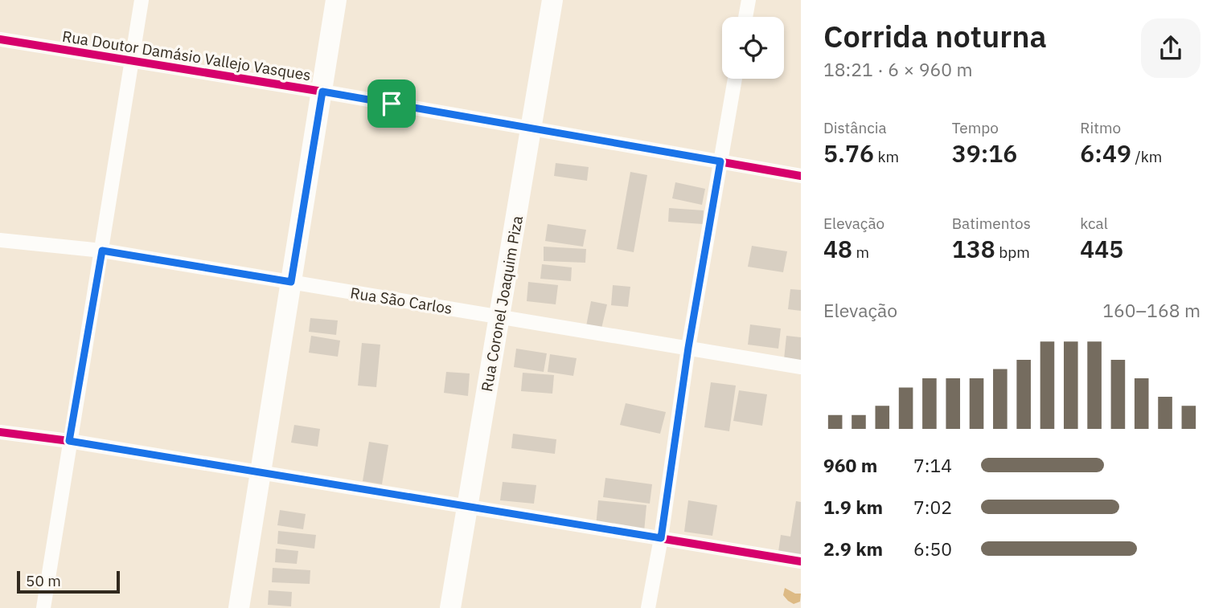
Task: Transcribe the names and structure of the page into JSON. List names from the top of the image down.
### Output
{
  "streets": {
    "main road": ["Rua Coronel Joaquim Piza"],
    "street": ["Rua Doutor Damásio Vallejo Vasques", "Rua São Carlos"]
  },
  "crossings": [
    ["Rua Doutor Damásio Vallejo Vasques", "Rua Coronel Joaquim Piza"],
    ["Rua São Carlos", "Rua Coronel Joaquim Piza"]
  ],
  "scale_bar": "50 m",
  "page": {
    "heading": ["Corrida noturna", "18:21 · 6 × 960 m"],
    "stats": [
      ["Distância", "5.76 km"],
      ["Tempo", "39:16"],
      ["Ritmo", "6:49 /km"],
      ["Elevação", "48 m"],
      ["Batimentos", "138 bpm"],
      ["kcal", "445"]
    ],
    "chart": ["Elevação", "160–168 m"],
    "list": [
      {
        "name": "960 m",
        "note": "7:14"
      },
      {
        "name": "1.9 km",
        "note": "7:02"
      },
      {
        "name": "2.9 km",
        "note": "6:50"
      }
    ],
    "scale": "50 m"
  }
}
